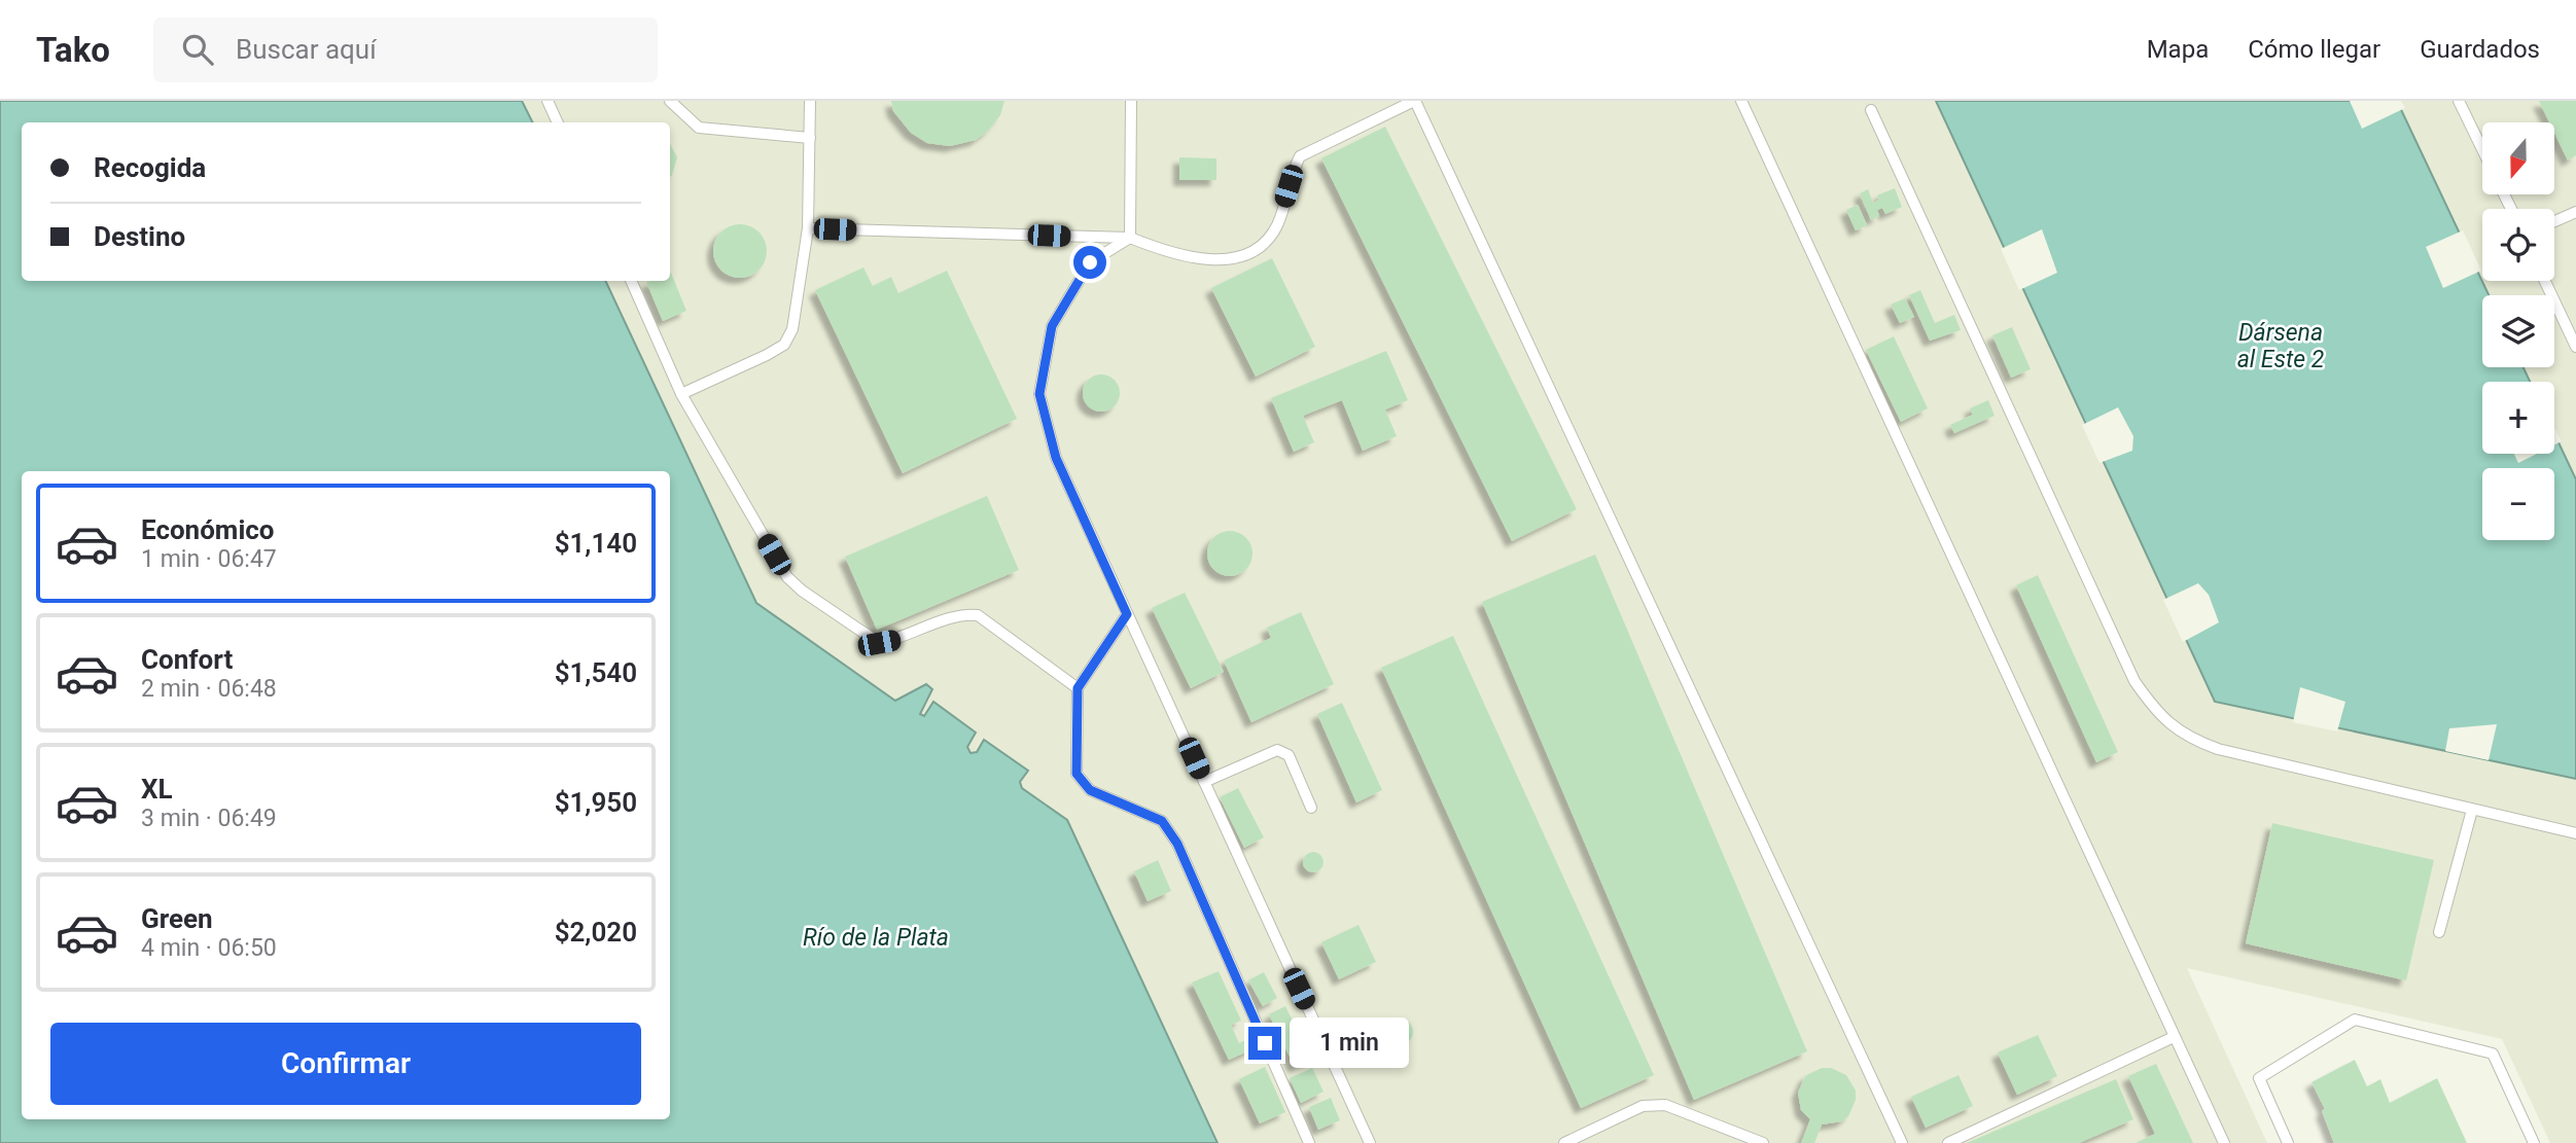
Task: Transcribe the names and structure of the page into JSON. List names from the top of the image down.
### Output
{
  "water": ["Dársena al Este 2", "Río de la Plata"],
  "north": "bottom",
  "page": {
    "header": "Tako",
    "search": "Buscar aquí",
    "nav": ["Mapa", "Cómo llegar", "Guardados"],
    "map_buttons": ["+", "−"],
    "banner": ["Recogida", "Destino"],
    "list": [
      {
        "name": "Económico",
        "note": "1 min · 06:47",
        "value": "$1,140"
      },
      {
        "name": "Confort",
        "note": "2 min · 06:48",
        "value": "$1,540"
      },
      {
        "name": "XL",
        "note": "3 min · 06:49",
        "value": "$1,950"
      },
      {
        "name": "Green",
        "note": "4 min · 06:50",
        "value": "$2,020"
      }
    ],
    "buttons": "Confirmar",
    "bubble": "1 min"
  }
}
